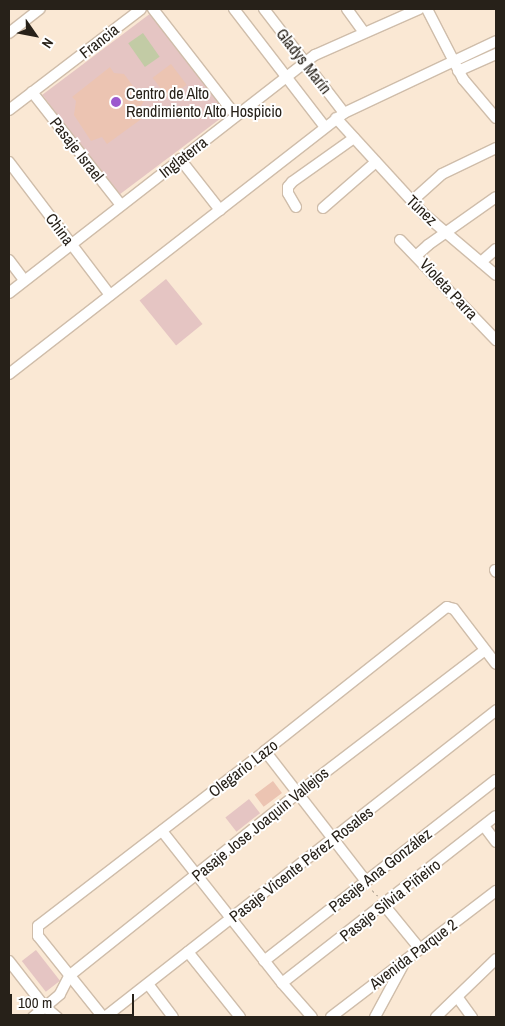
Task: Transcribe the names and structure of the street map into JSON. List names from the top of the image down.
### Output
{
  "streets": {
    "street": [
      "Francia",
      "Gladys Marín",
      "Pasaje Israel",
      "Inglaterra",
      "Túnez",
      "China",
      "Violeta Parra",
      "Olegario Lazo",
      "Pasaje Jose Joaquin Vallejos",
      "Pasaje Vicente Pérez Rosales",
      "Pasaje Ana González",
      "Pasaje Silvia Piñeiro",
      "Avenida Parque 2"
    ]
  },
  "crossings": [
    ["Francia", "Pasaje Israel"],
    ["Gladys Marín", "Inglaterra"],
    ["Gladys Marín", "Túnez"],
    ["Pasaje Israel", "Inglaterra"],
    ["Inglaterra", "China"],
    ["Olegario Lazo", "Pasaje Jose Joaquin Vallejos"]
  ],
  "places": ["Centro de Alto Rendimiento Alto Hospicio"],
  "scale_bar": "100 m",
  "north": "bottom right"
}
